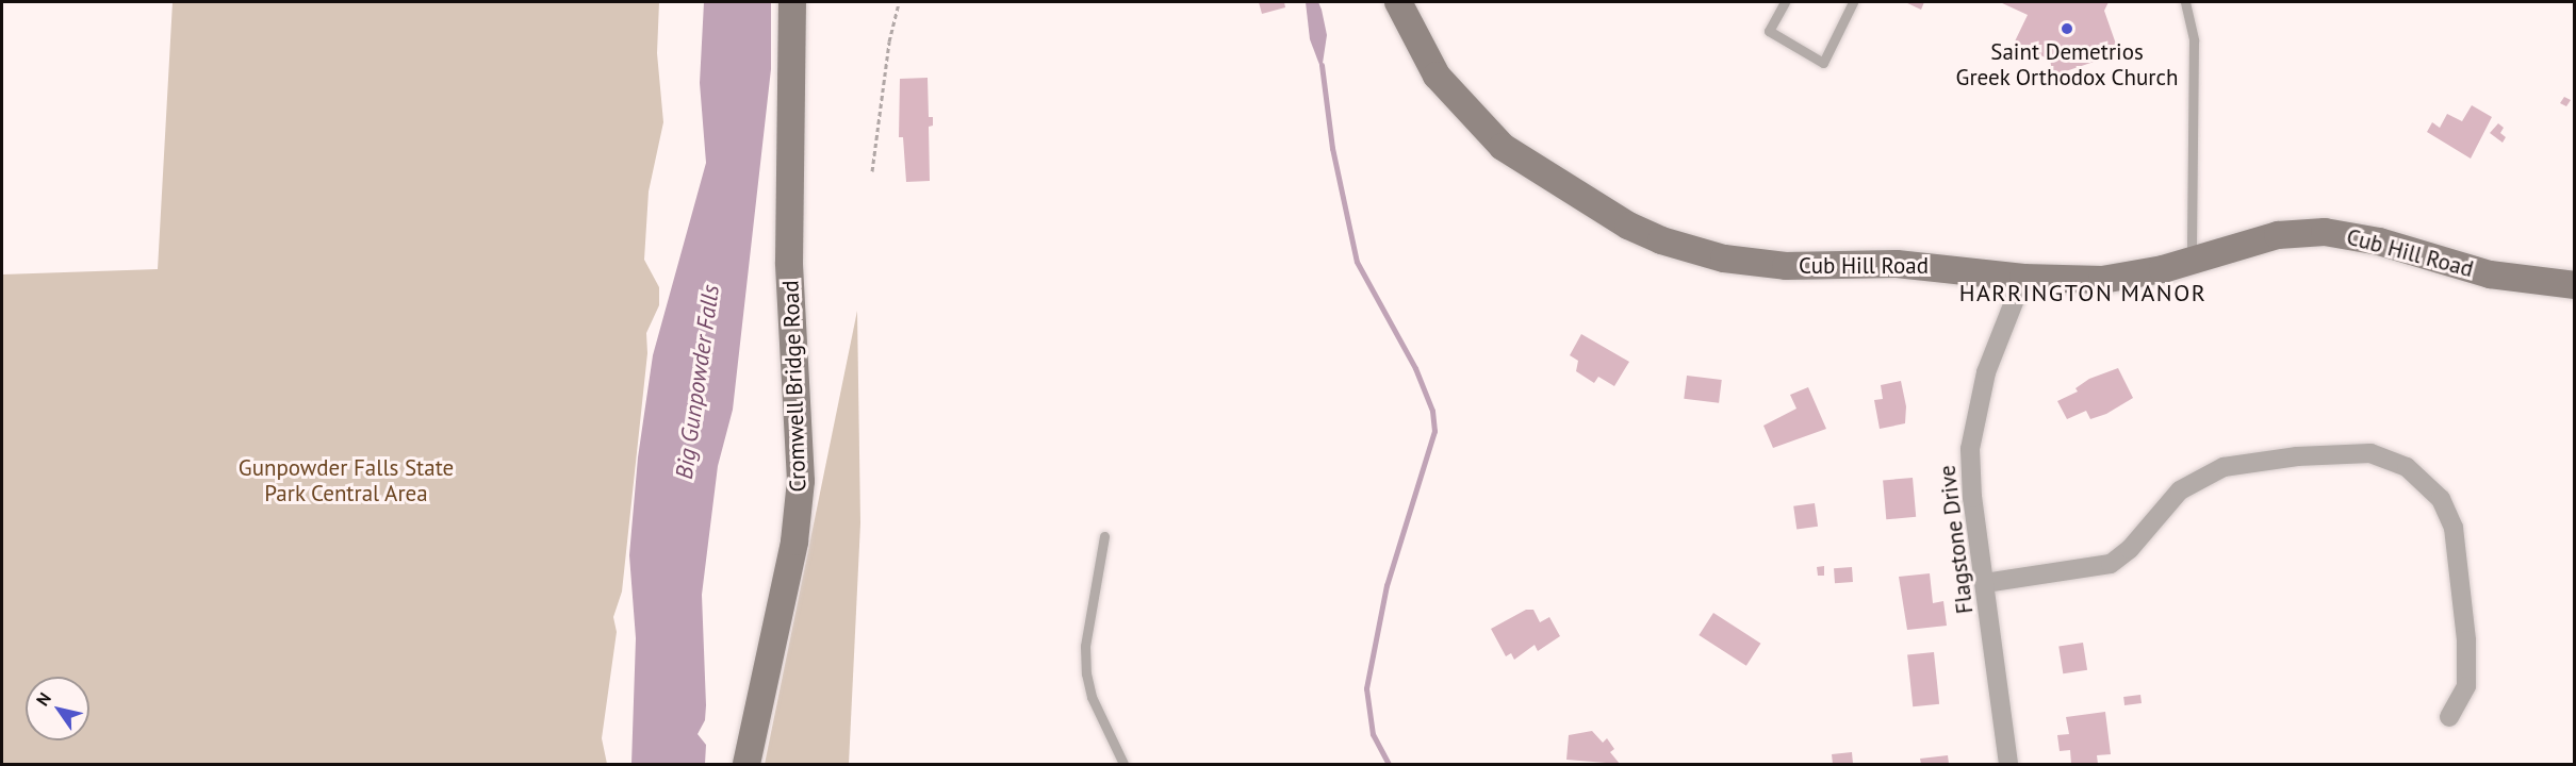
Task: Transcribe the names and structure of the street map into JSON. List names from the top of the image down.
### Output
{
  "streets": {
    "street": ["Cub Hill Road", "Cromwell Bridge Road", "Flagstone Drive"]
  },
  "crossings": [
    ["Cub Hill Road", "Flagstone Drive"]
  ],
  "districts": ["HARRINGTON MANOR"],
  "water": ["Big Gunpowder Falls"],
  "parks": ["Gunpowder Falls State Park Central Area"],
  "places": ["Saint Demetrios Greek Orthodox Church"],
  "north": "top left"
}
